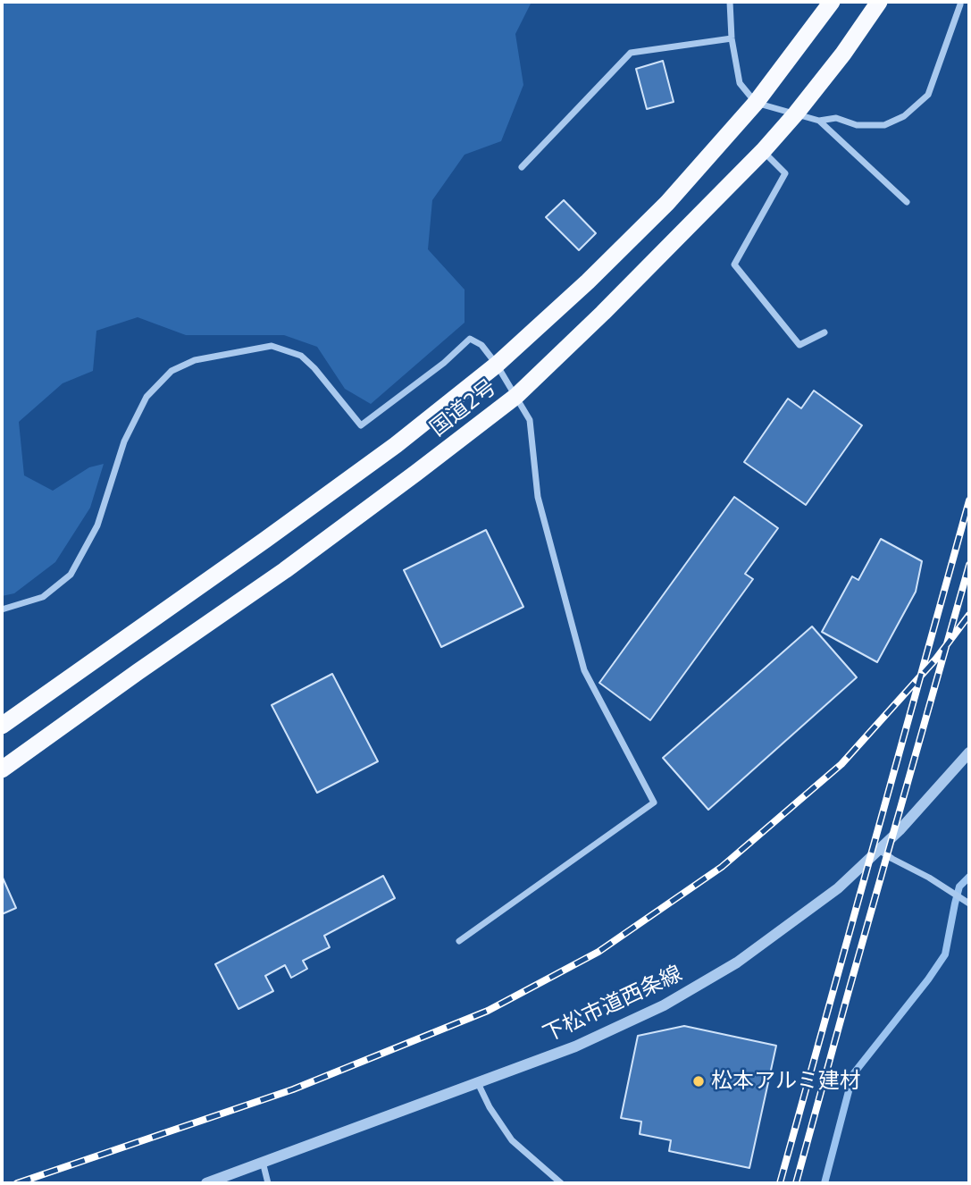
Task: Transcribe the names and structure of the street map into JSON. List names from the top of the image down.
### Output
{
  "streets": {
    "highway": ["国道2号"],
    "street": ["下松市道西条線"]
  },
  "places": ["松本アルミ建材"]
}
